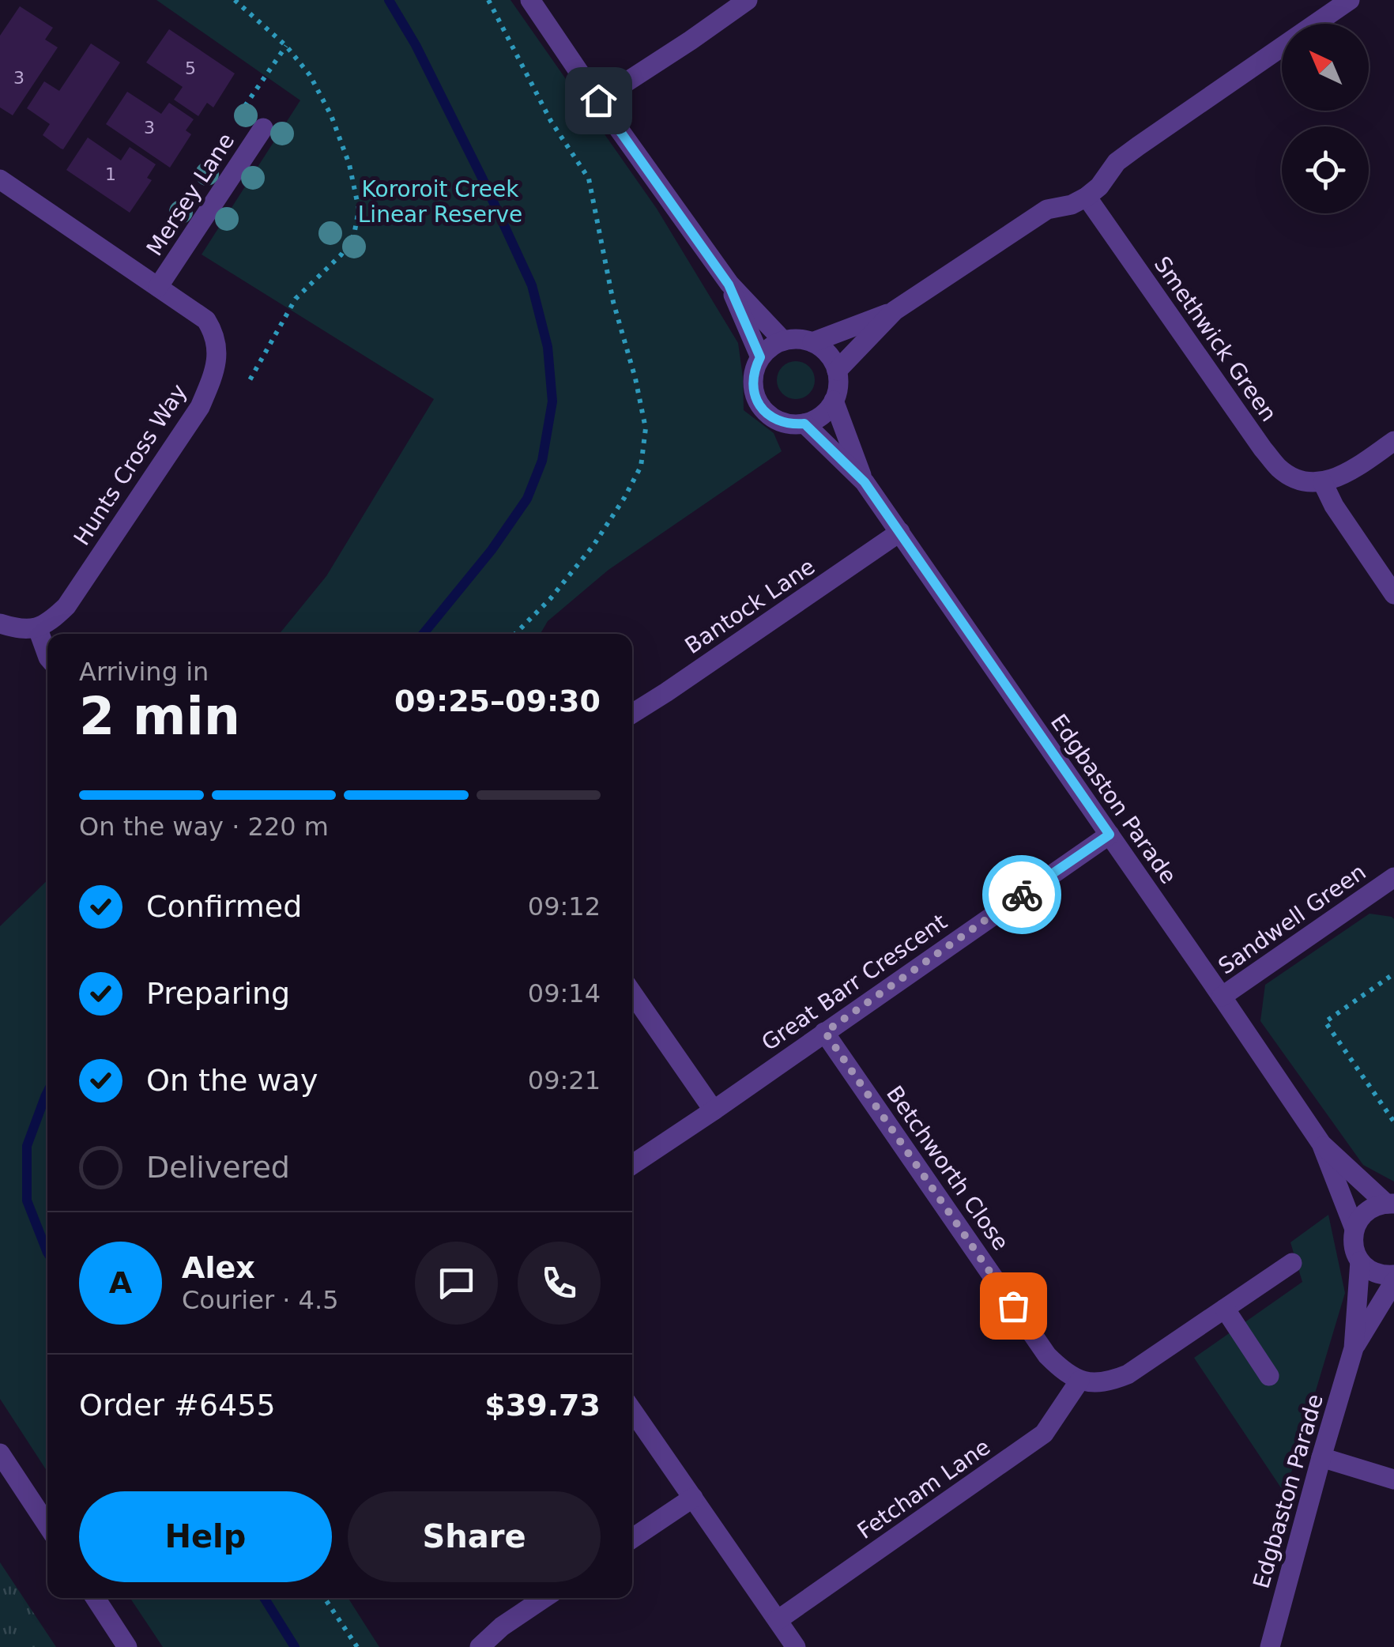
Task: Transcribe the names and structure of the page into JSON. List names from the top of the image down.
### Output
{
  "streets": {
    "street": [
      "Mersey Lane",
      "Smethwick Green",
      "Hunts Cross Way",
      "Bantock Lane",
      "Edgbaston Parade",
      "Sandwell Green",
      "Great Barr Crescent",
      "Betchworth Close",
      "Fetcham Lane"
    ]
  },
  "crossings": [
    ["Mersey Lane", "Hunts Cross Way"],
    ["Bantock Lane", "Edgbaston Parade"],
    ["Edgbaston Parade", "Sandwell Green"],
    ["Edgbaston Parade", "Great Barr Crescent"],
    ["Great Barr Crescent", "Betchworth Close"],
    ["Betchworth Close", "Fetcham Lane"]
  ],
  "parks": ["Kororoit Creek Linear Reserve"],
  "house_numbers": [
    "5",
    "3",
    "3",
    "1"
  ],
  "north": "top left",
  "page": {
    "heading": ["2 min", "Arriving in", "09:25–09:30"],
    "panel": [
      "Alex",
      "Courier · 4.5",
      "Order #6455",
      "$39.73"
    ],
    "bar": "On the way · 220 m",
    "list": [
      ["Confirmed", "09:12"],
      ["Preparing", "09:14"],
      ["On the way", "09:21"],
      "Delivered"
    ],
    "round": "A",
    "buttons": ["Help", "Share"]
  }
}
